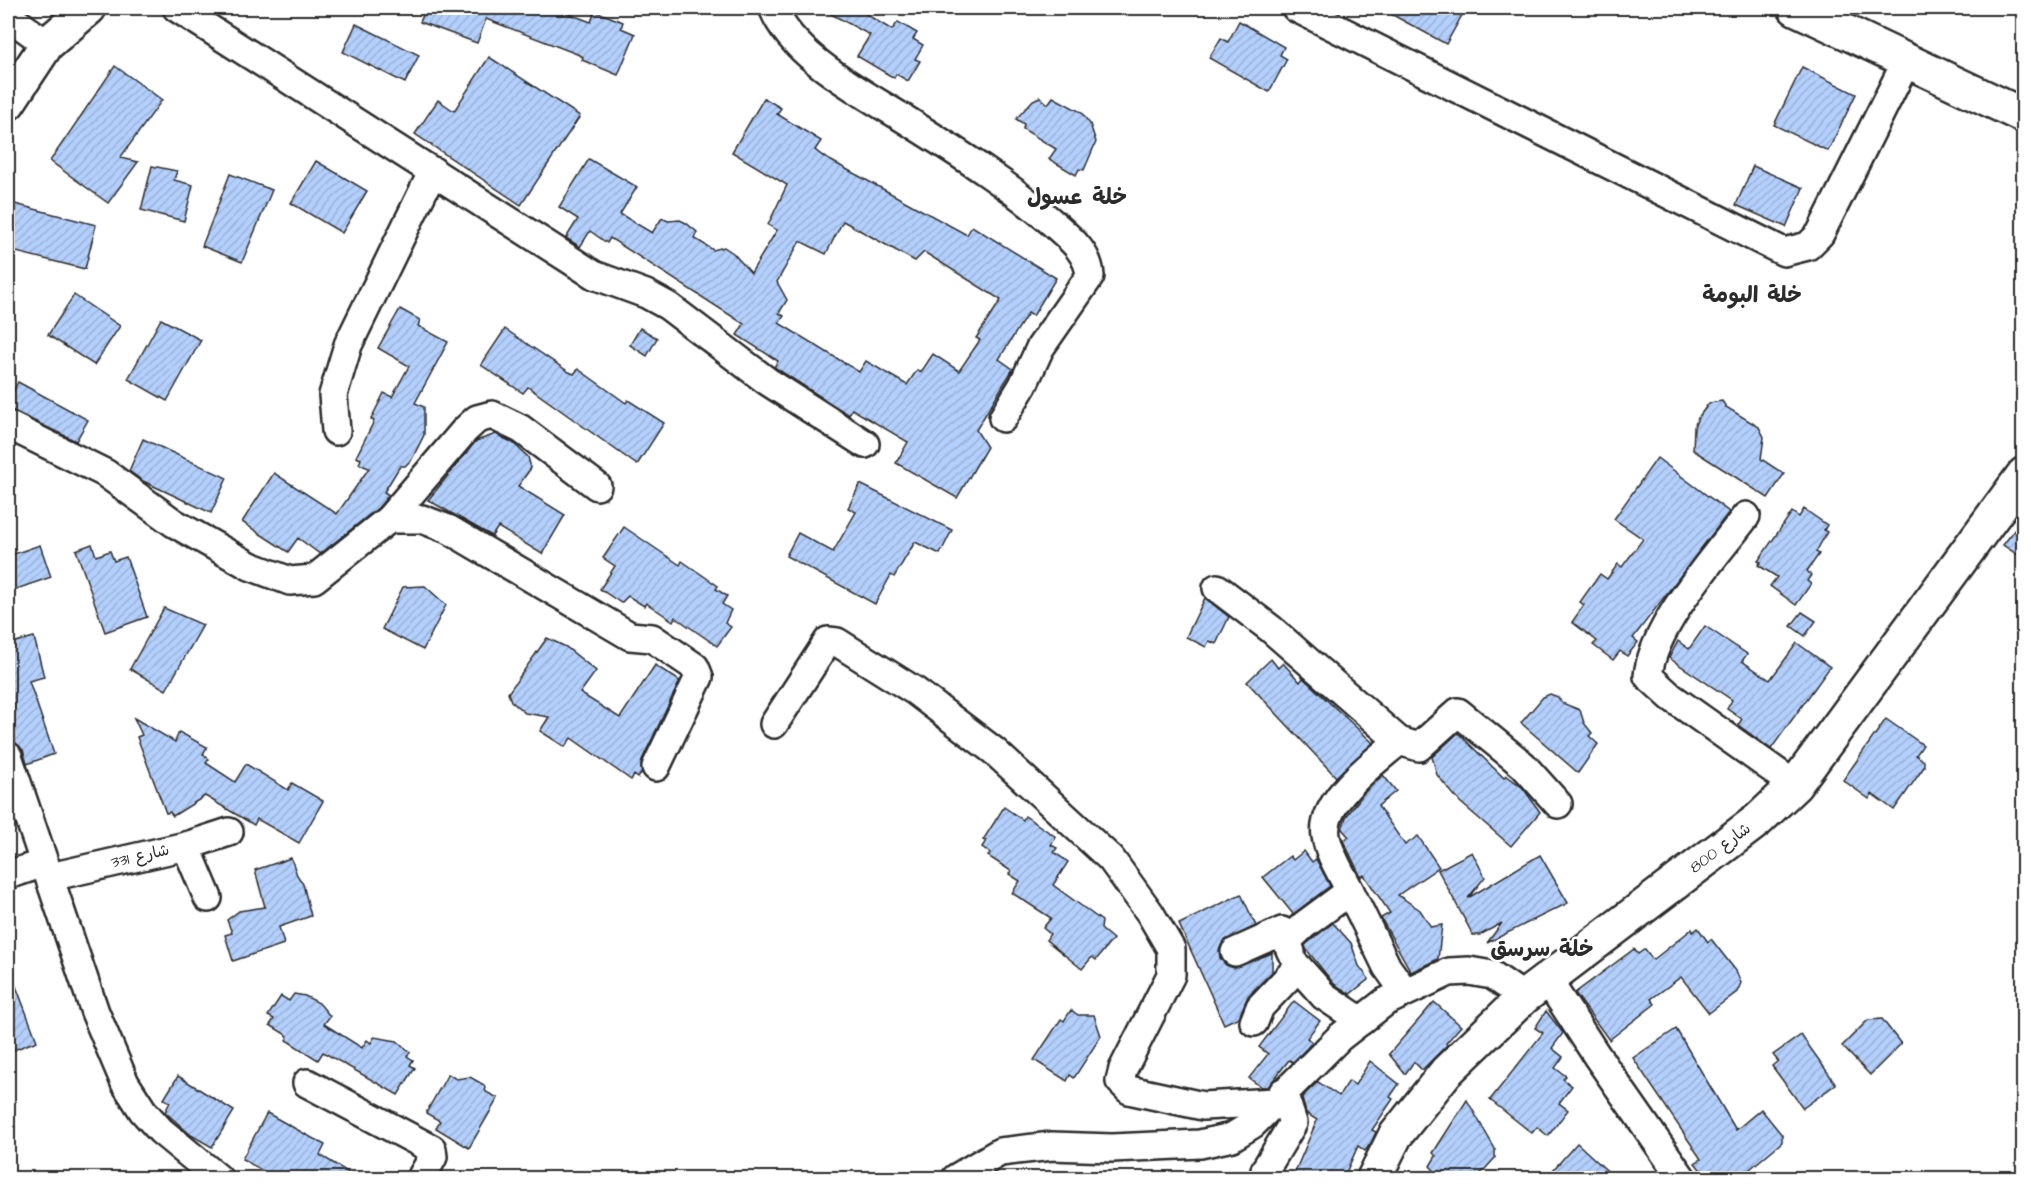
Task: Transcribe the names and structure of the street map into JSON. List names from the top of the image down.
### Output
{
  "streets": {
    "main road": ["شارع 800"],
    "street": ["شارع 331"]
  },
  "districts": ["خلة عسول", "خلة البومة", "خلة سرسق"]
}
